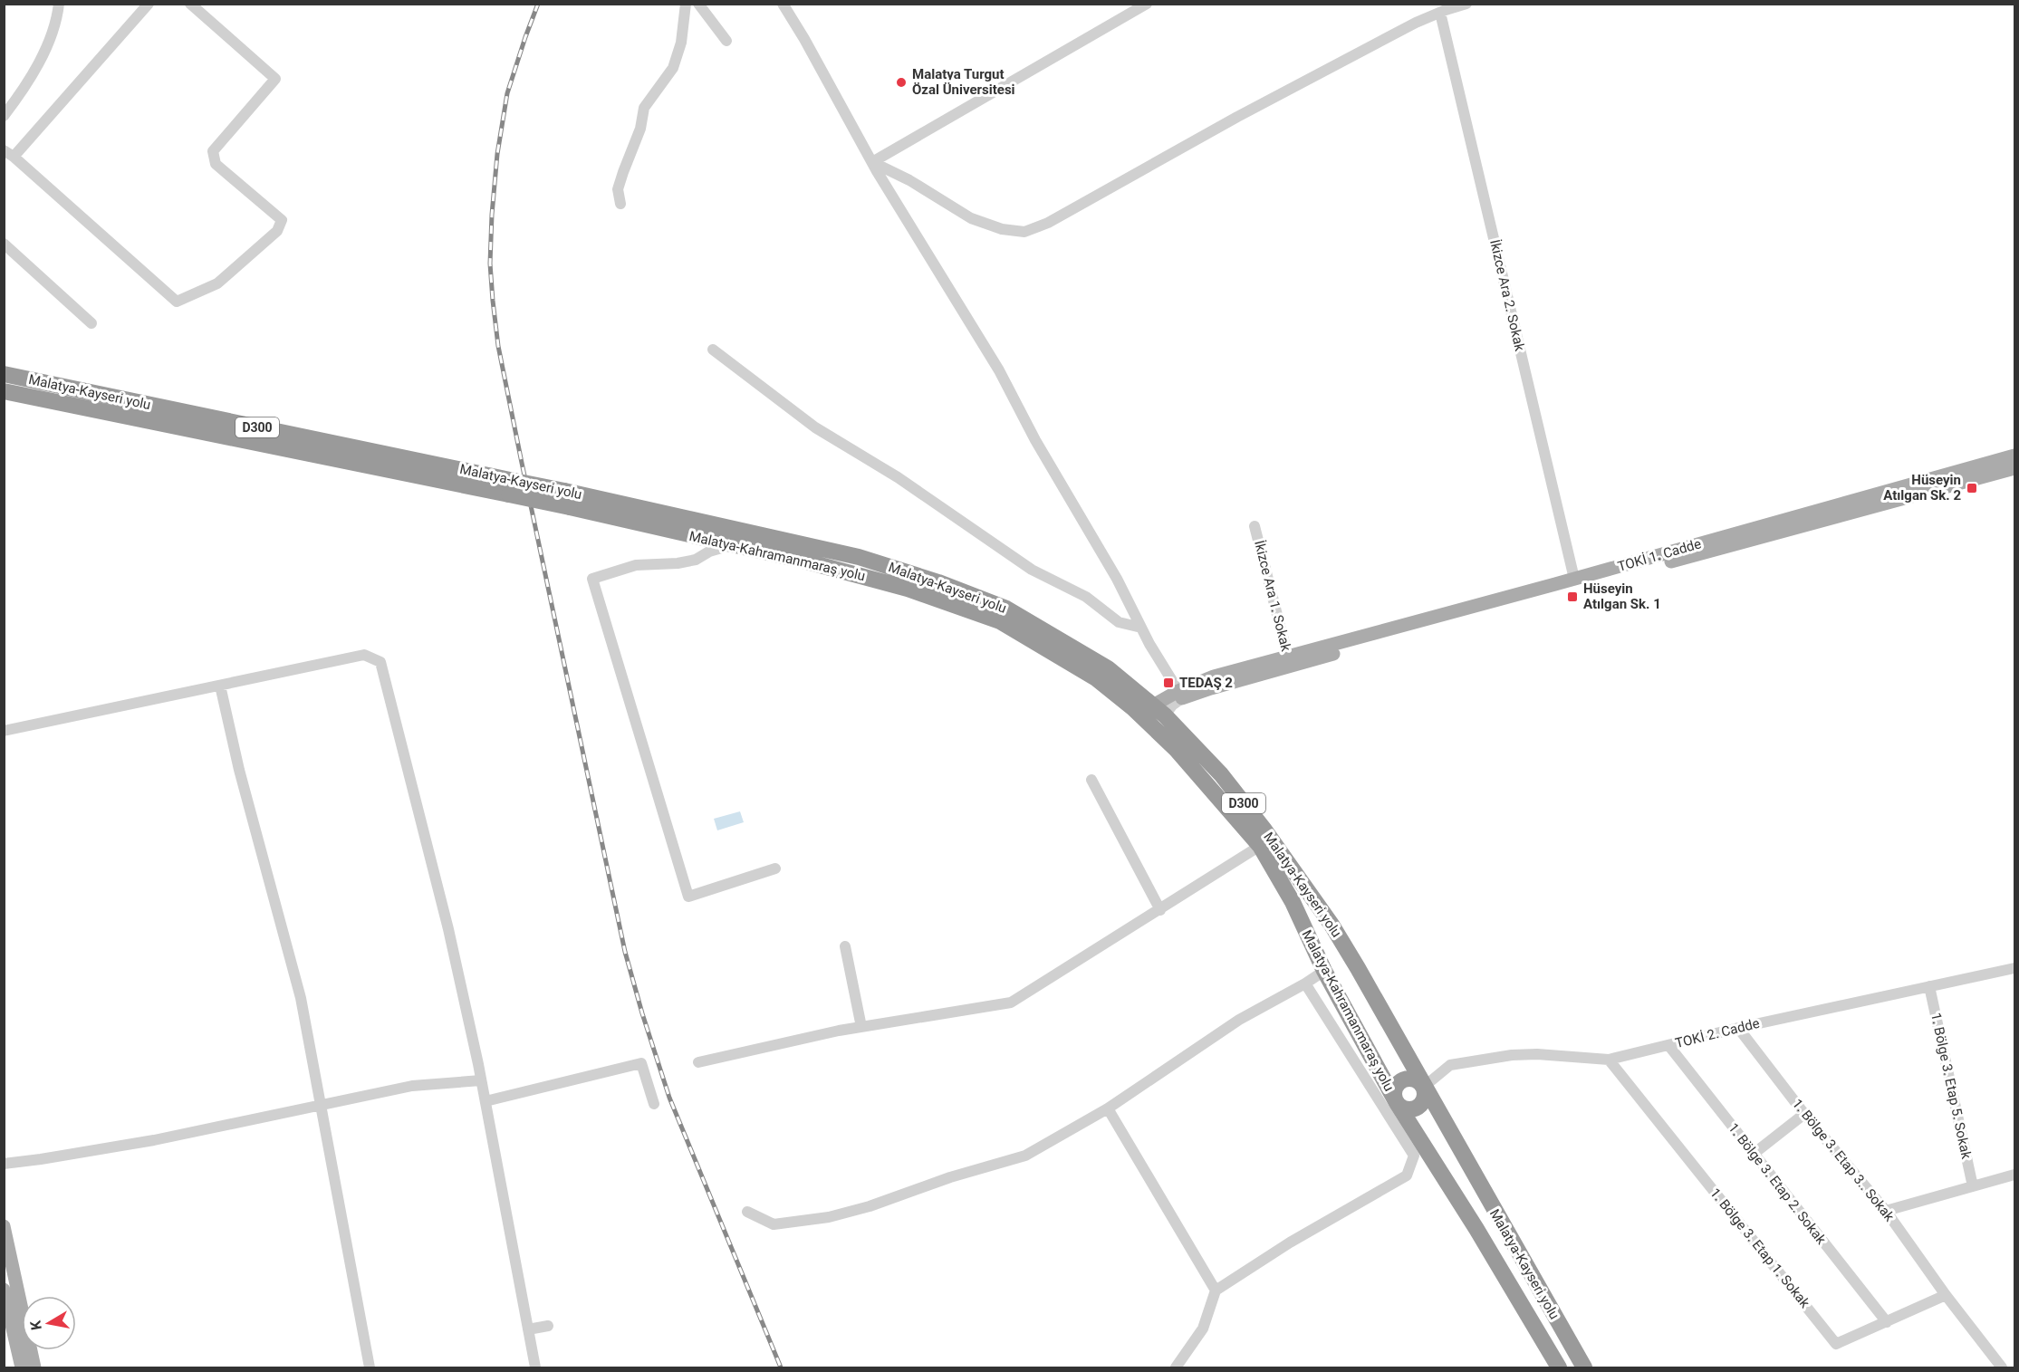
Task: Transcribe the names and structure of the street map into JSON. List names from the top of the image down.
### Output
{
  "streets": {
    "highway": ["Malatya-Kayseri yolu", "D300", "Malatya-Kahramanmaraş yolu"],
    "main road": ["TOKİ 1. Cadde"],
    "street": [
      "İkizce Ara 2. Sokak",
      "İkizce Ara 1. Sokak",
      "TOKİ 2. Cadde",
      "1. Bölge 3. Etap 5. Sokak",
      "1. Bölge 3. Etap 3.. Sokak",
      "1. Bölge 3. Etap 2. Sokak",
      "1. Bölge 3. Etap 1. Sokak"
    ]
  },
  "crossings": [
    ["İkizce Ara 2. Sokak", "TOKİ 1. Cadde"],
    ["Malatya-Kayseri yolu", "TOKİ 1. Cadde"],
    ["Malatya-Kayseri yolu", "Malatya-Kahramanmaraş yolu"],
    ["Malatya-Kayseri yolu", "TOKİ 2. Cadde"],
    ["TOKİ 1. Cadde", "İkizce Ara 1. Sokak"],
    ["TOKİ 2. Cadde", "1. Bölge 3. Etap 5. Sokak"],
    ["TOKİ 2. Cadde", "1. Bölge 3. Etap 3.. Sokak"],
    ["TOKİ 2. Cadde", "1. Bölge 3. Etap 2. Sokak"],
    ["TOKİ 2. Cadde", "1. Bölge 3. Etap 1. Sokak"],
    ["1. Bölge 3. Etap 3.. Sokak", "1. Bölge 3. Etap 1. Sokak"],
    ["1. Bölge 3. Etap 2. Sokak", "1. Bölge 3. Etap 1. Sokak"]
  ],
  "places": {
    "other": ["Malatya Turgut Özal Üniversitesi"],
    "transit": ["Hüseyin Atılgan Sk. 2", "Hüseyin Atılgan Sk. 1", "TEDAŞ 2"]
  },
  "north": "left"
}
